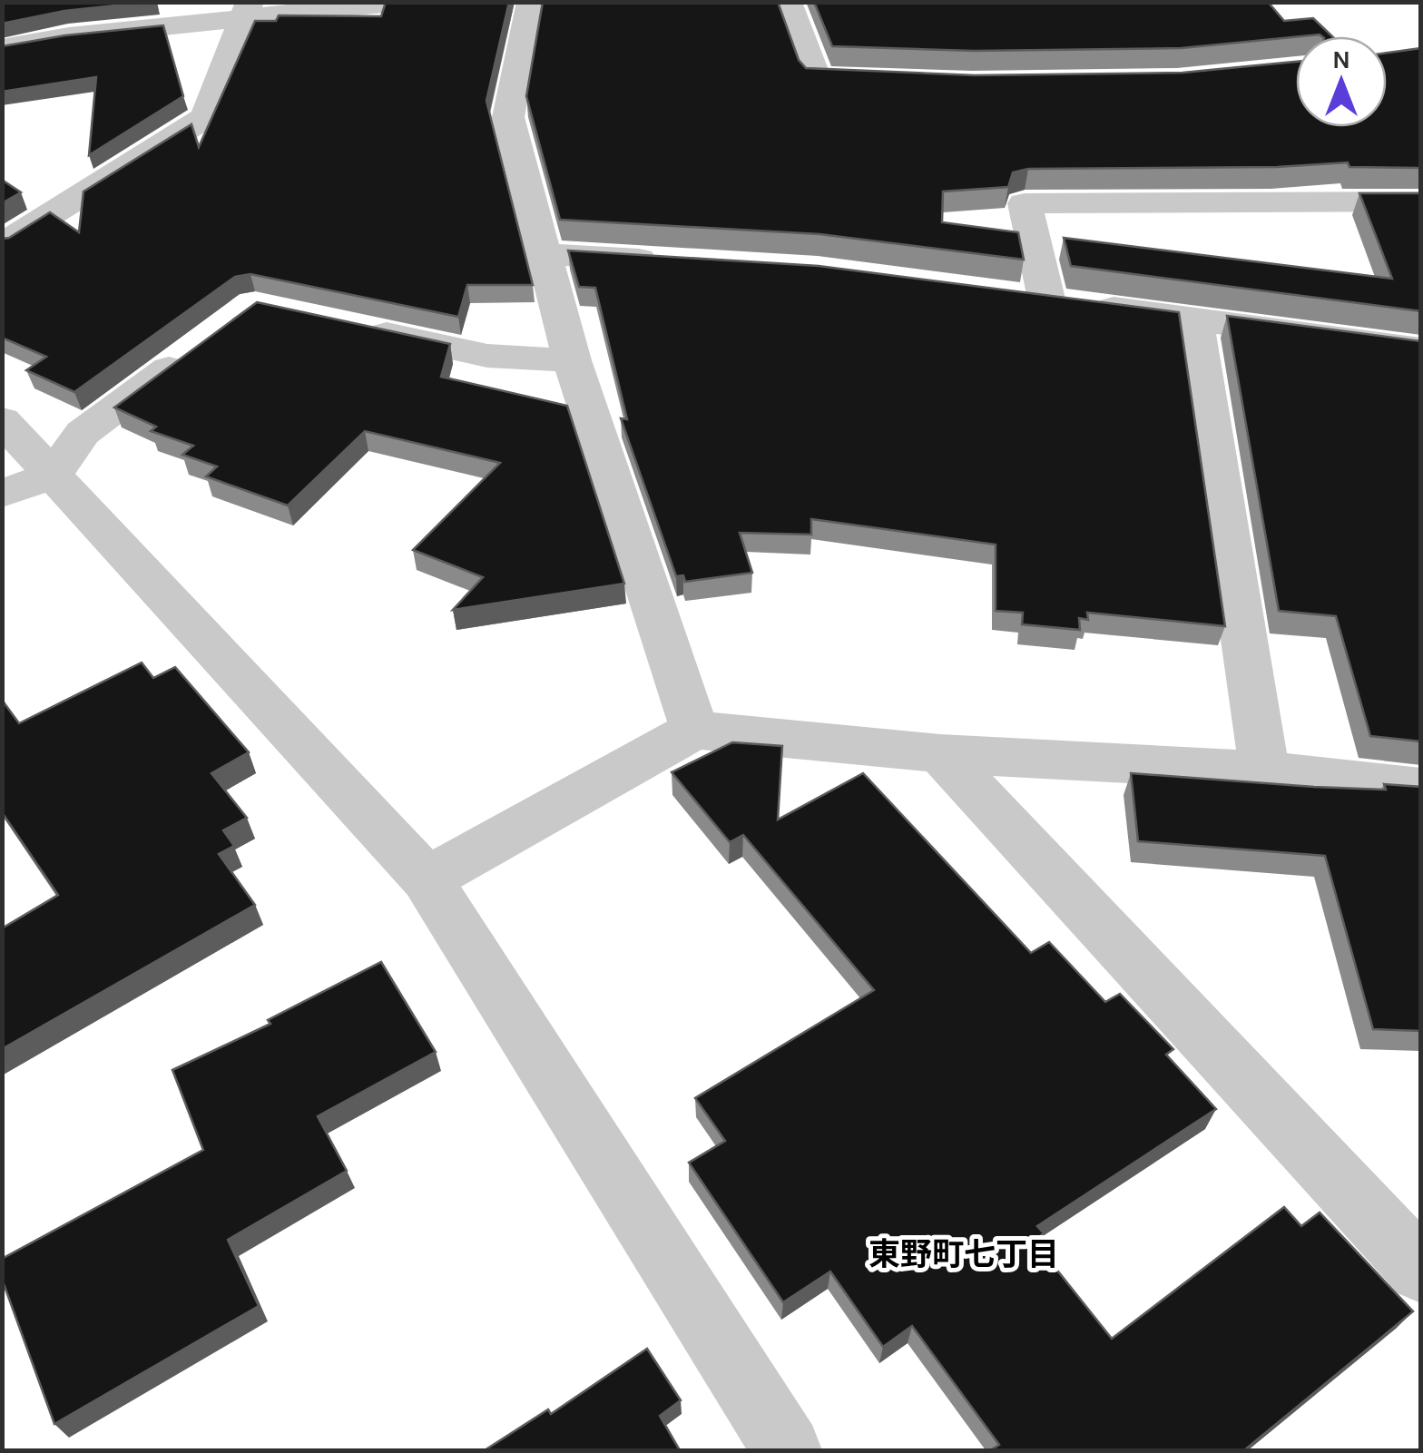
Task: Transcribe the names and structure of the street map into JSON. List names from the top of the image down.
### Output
{
  "districts": ["東野町七丁目"],
  "north": "top"
}
